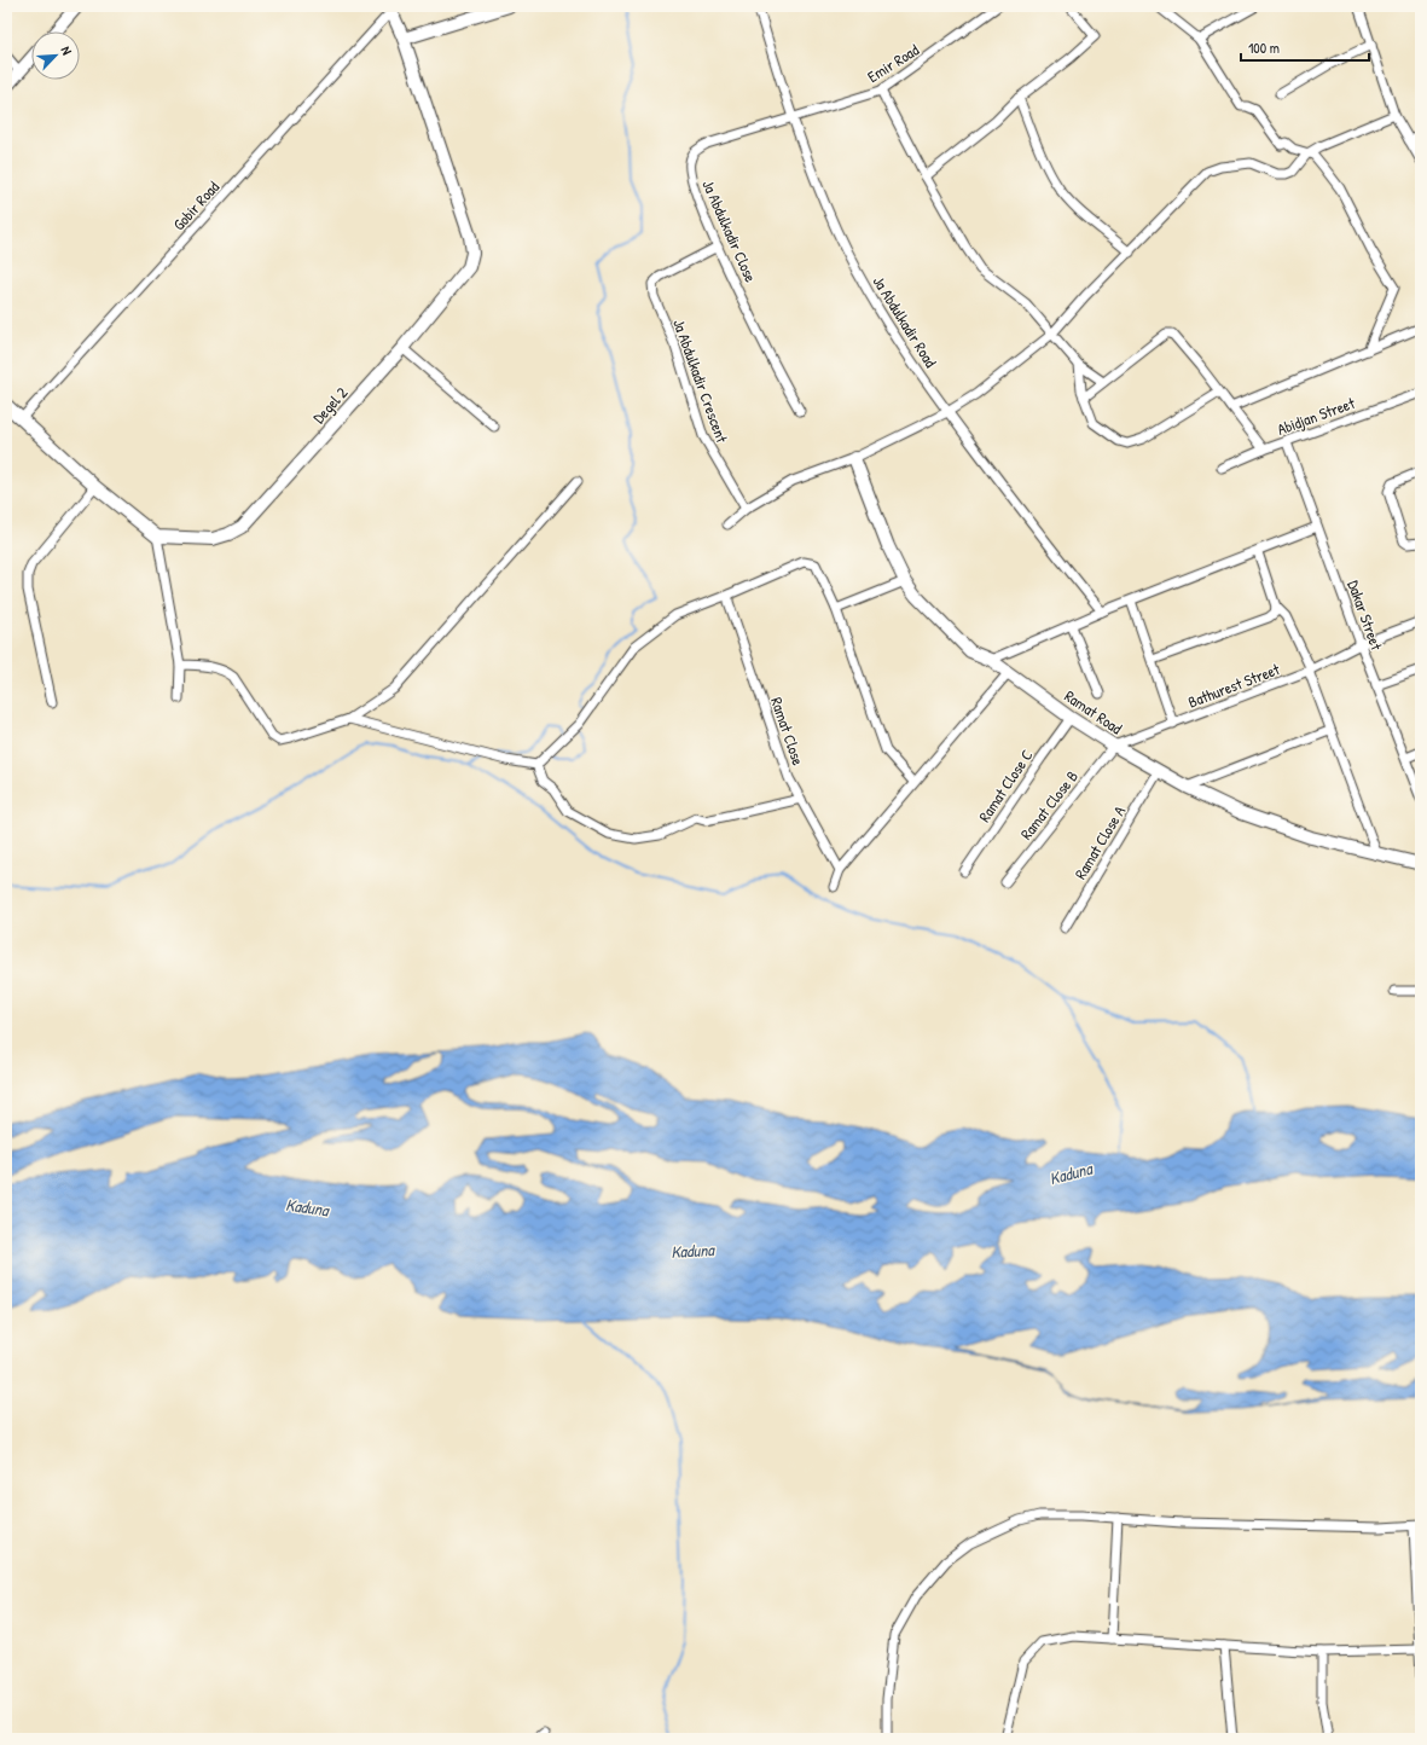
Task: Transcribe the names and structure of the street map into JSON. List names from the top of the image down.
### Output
{
  "streets": {
    "street": [
      "Emir Road",
      "Gobir Road",
      "Ja Abdulkadir Close",
      "Ja Abdulkadir Road",
      "Ja Abdulkadir Crescent",
      "Degel 2",
      "Abidjan Street",
      "Dakar Street",
      "Bathurest Street",
      "Ramat Road",
      "Ramat Close",
      "Ramat Close C",
      "Ramat Close B",
      "Ramat Close A"
    ]
  },
  "crossings": [
    ["Emir Road", "Ja Abdulkadir Close"],
    ["Emir Road", "Ja Abdulkadir Road"],
    ["Gobir Road", "Degel 2"],
    ["Ja Abdulkadir Close", "Ja Abdulkadir Road"],
    ["Ja Abdulkadir Close", "Ja Abdulkadir Crescent"],
    ["Abidjan Street", "Dakar Street"],
    ["Dakar Street", "Bathurest Street"],
    ["Bathurest Street", "Ramat Road"],
    ["Bathurest Street", "Ramat Close B"],
    ["Ramat Road", "Ramat Close C"],
    ["Ramat Road", "Ramat Close B"],
    ["Ramat Road", "Ramat Close A"]
  ],
  "water": ["Kaduna"],
  "scale_bar": "100 m",
  "north": "top right"
}
